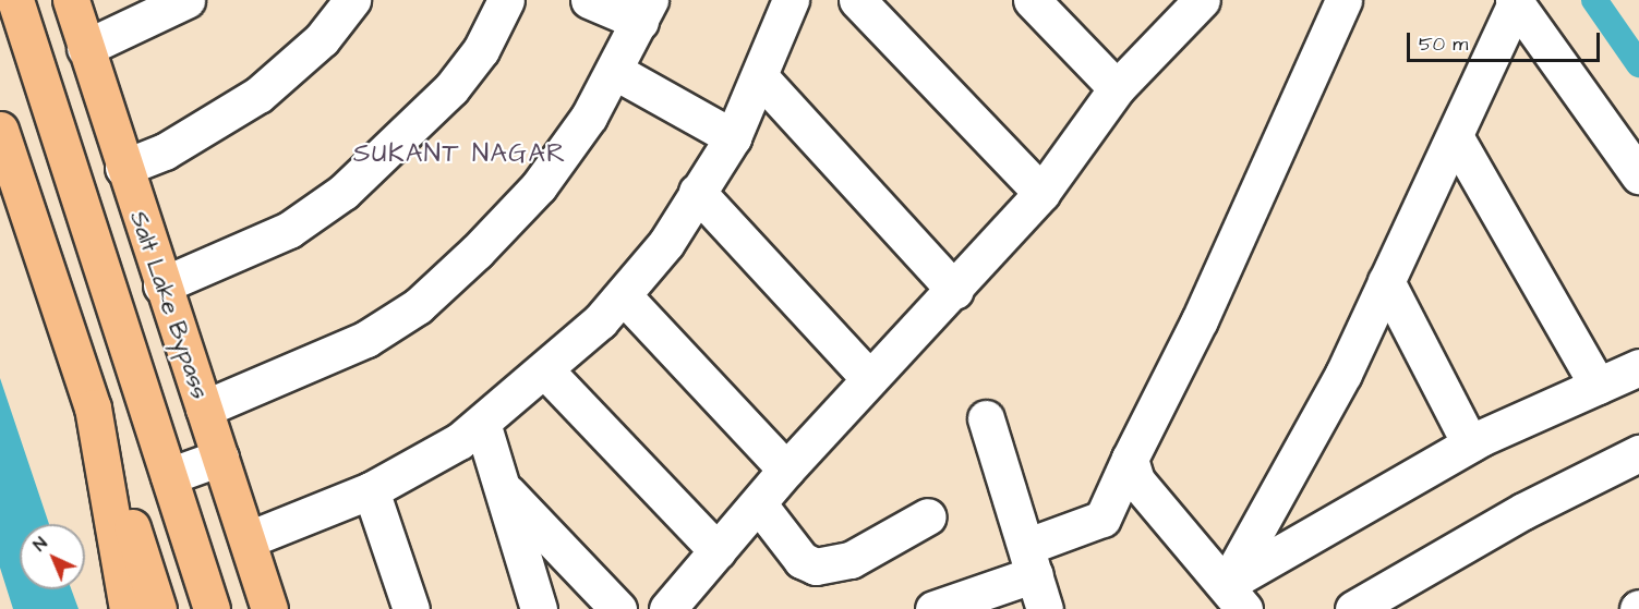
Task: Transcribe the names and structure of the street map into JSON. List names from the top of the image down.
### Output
{
  "streets": {
    "main road": ["Salt Lake Bypass"]
  },
  "districts": ["SUKANT NAGAR"],
  "scale_bar": "50 m",
  "north": "top left"
}
